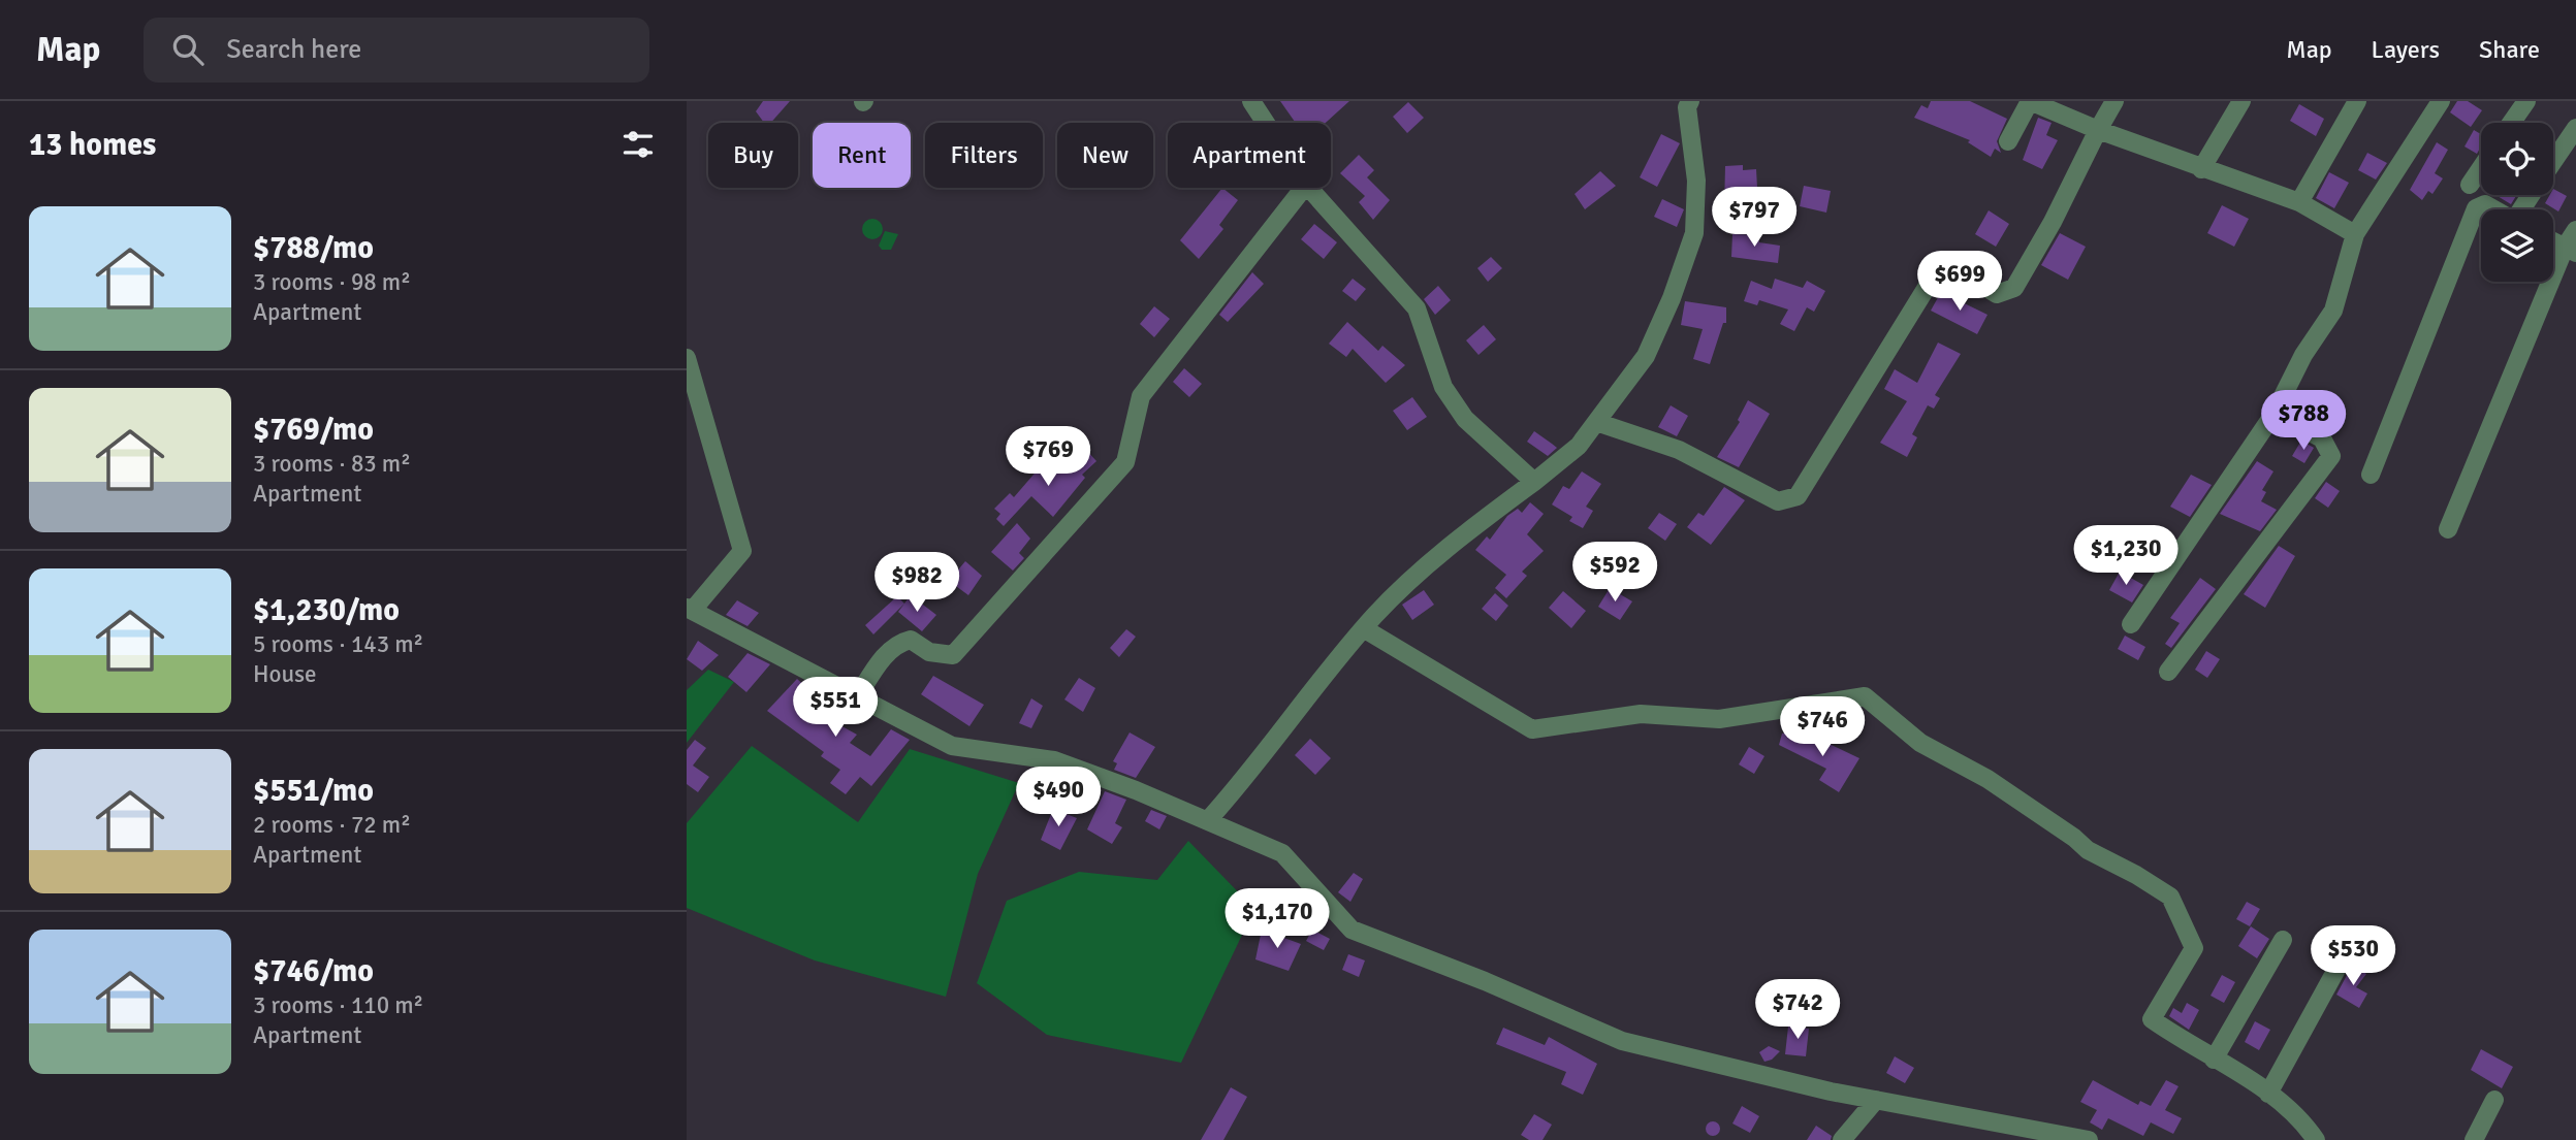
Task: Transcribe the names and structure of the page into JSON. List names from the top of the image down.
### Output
{
  "page": {
    "header": "Map",
    "search": "Search here",
    "nav": ["Map", "Layers", "Share"],
    "heading": "13 homes",
    "chip": [
      "Buy",
      "Rent",
      "Filters",
      "New",
      "Apartment"
    ],
    "price": [
      "$797",
      "$699",
      "$788",
      "$769",
      "$1,230",
      "$592",
      "$982",
      "$551",
      "$746",
      "$490",
      "$1,170",
      "$530",
      "$742"
    ],
    "list": [
      {
        "name": "$788/mo",
        "note": "3 rooms · 98 m² · Apartment"
      },
      {
        "name": "$769/mo",
        "note": "3 rooms · 83 m² · Apartment"
      },
      {
        "name": "$1,230/mo",
        "note": "5 rooms · 143 m² · House"
      },
      {
        "name": "$551/mo",
        "note": "2 rooms · 72 m² · Apartment"
      },
      {
        "name": "$746/mo",
        "note": "3 rooms · 110 m² · Apartment"
      }
    ]
  }
}
